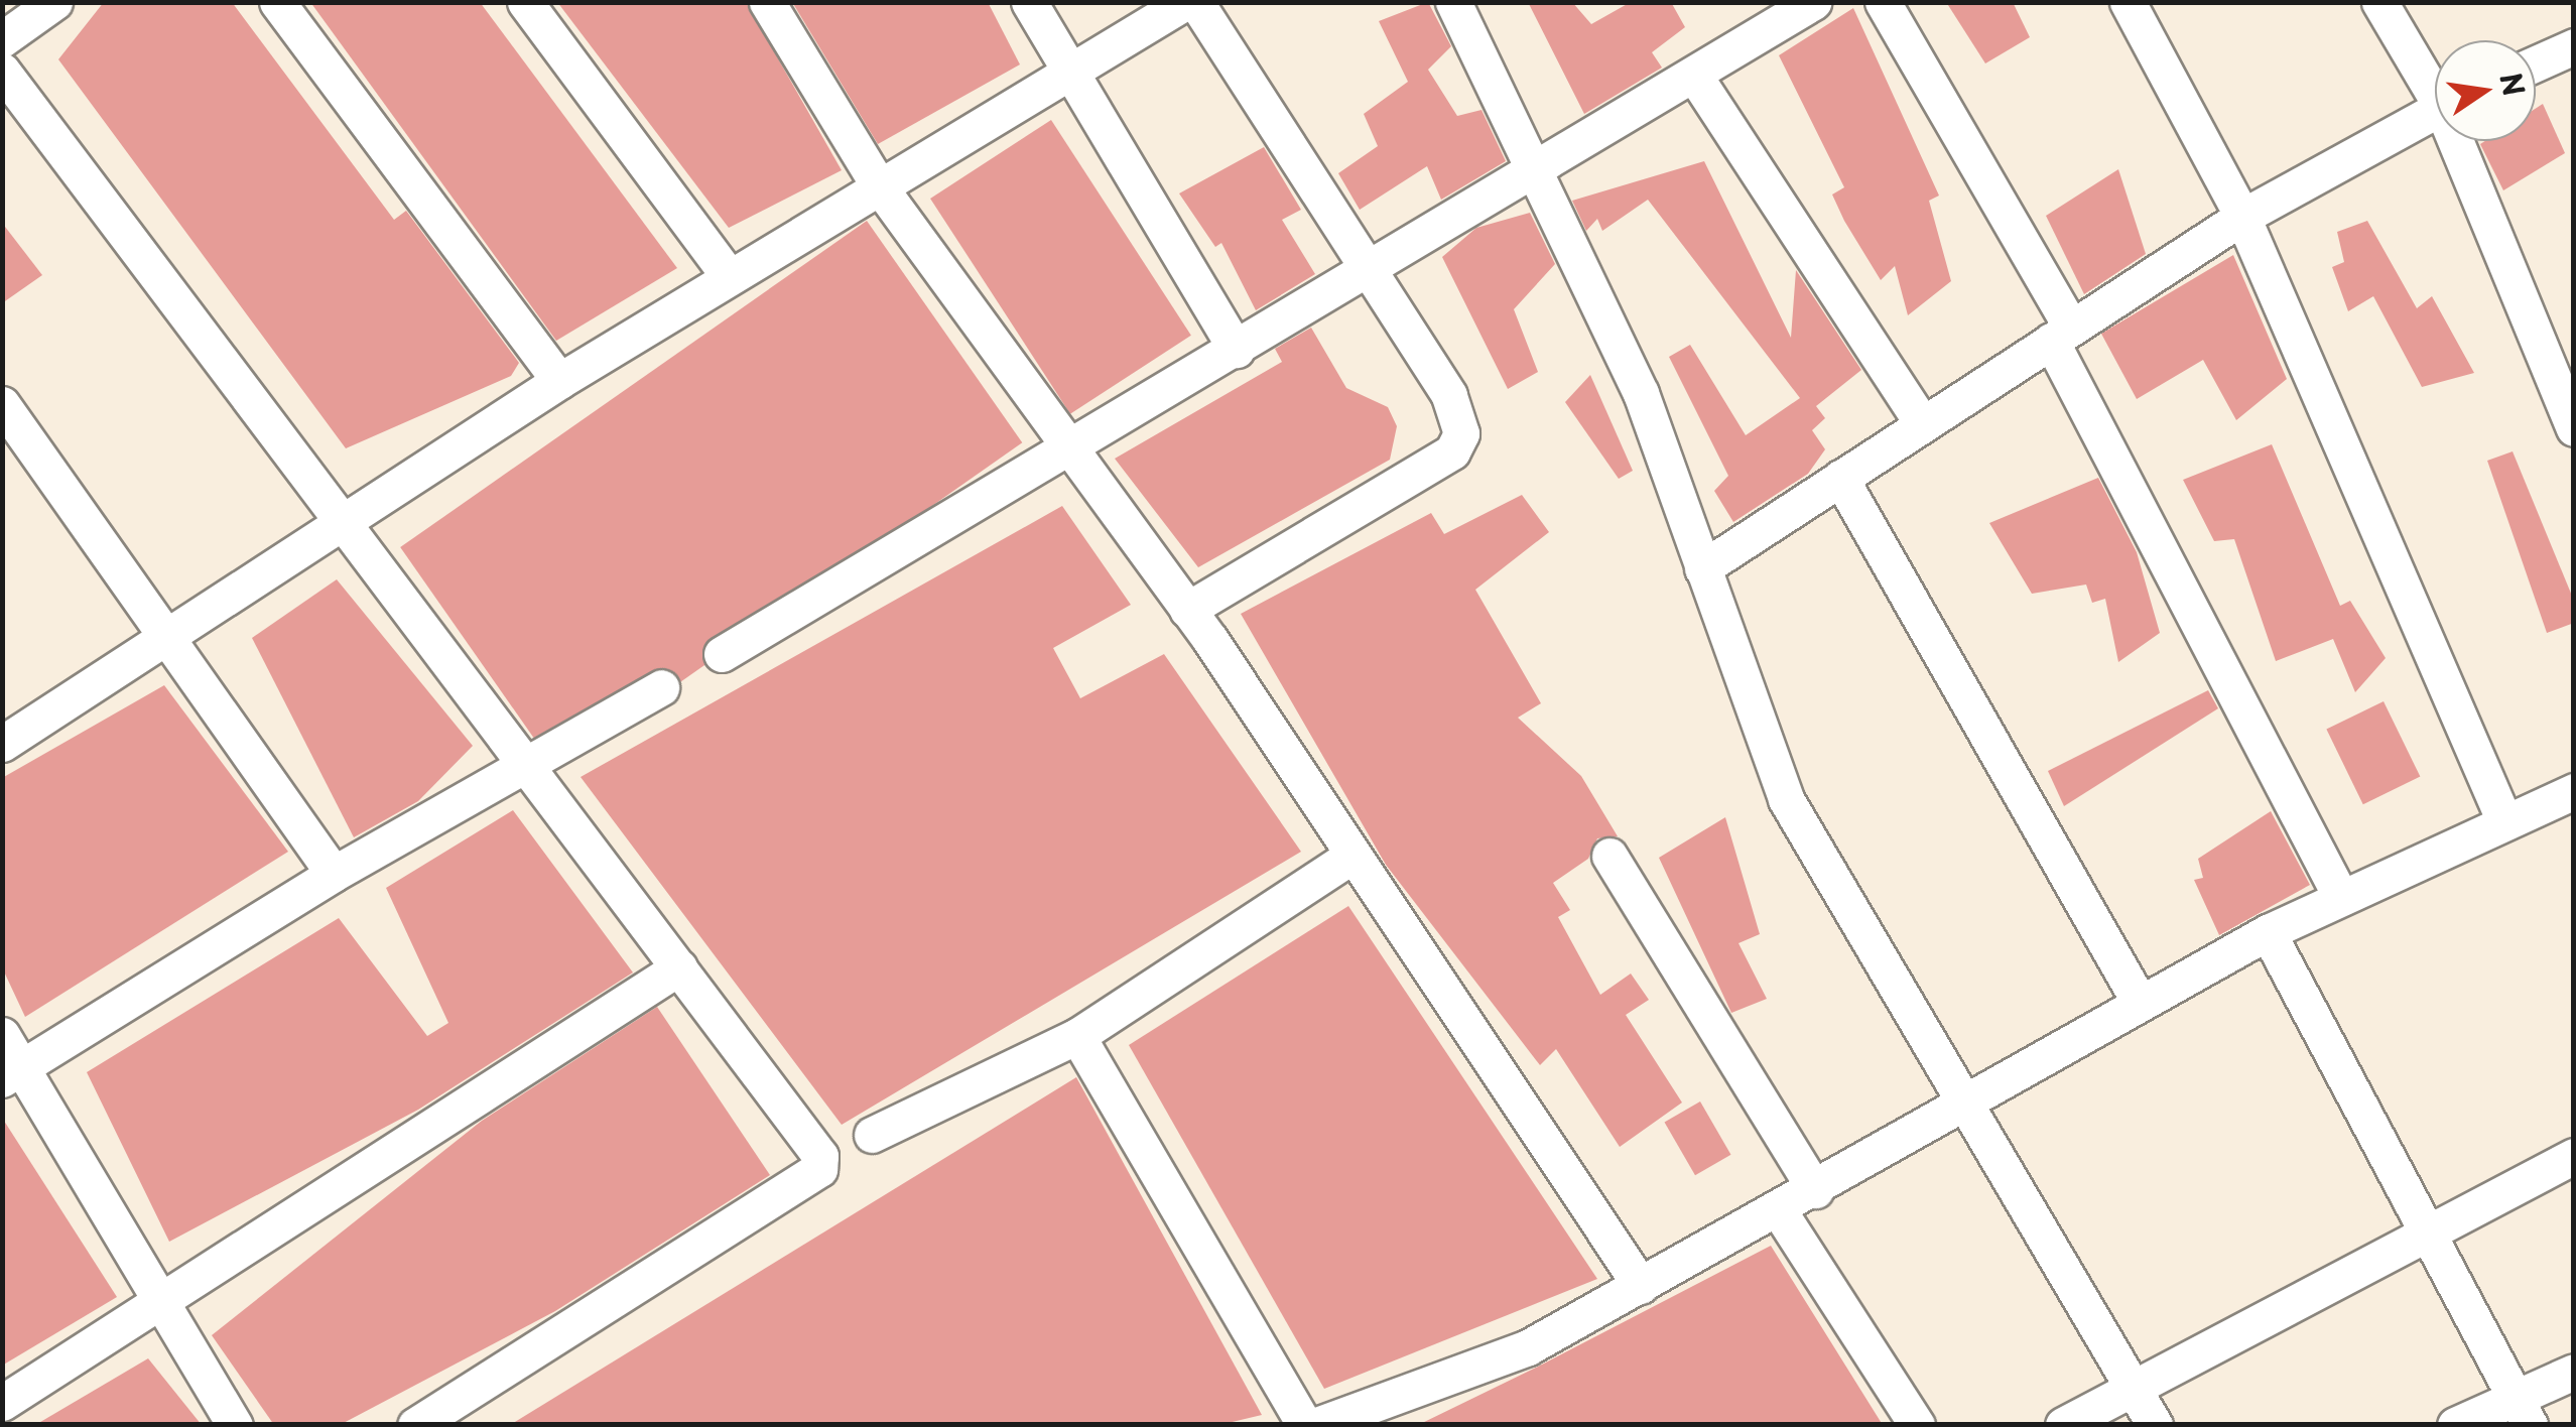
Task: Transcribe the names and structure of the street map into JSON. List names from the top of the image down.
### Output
{
  "north": "right"
}
